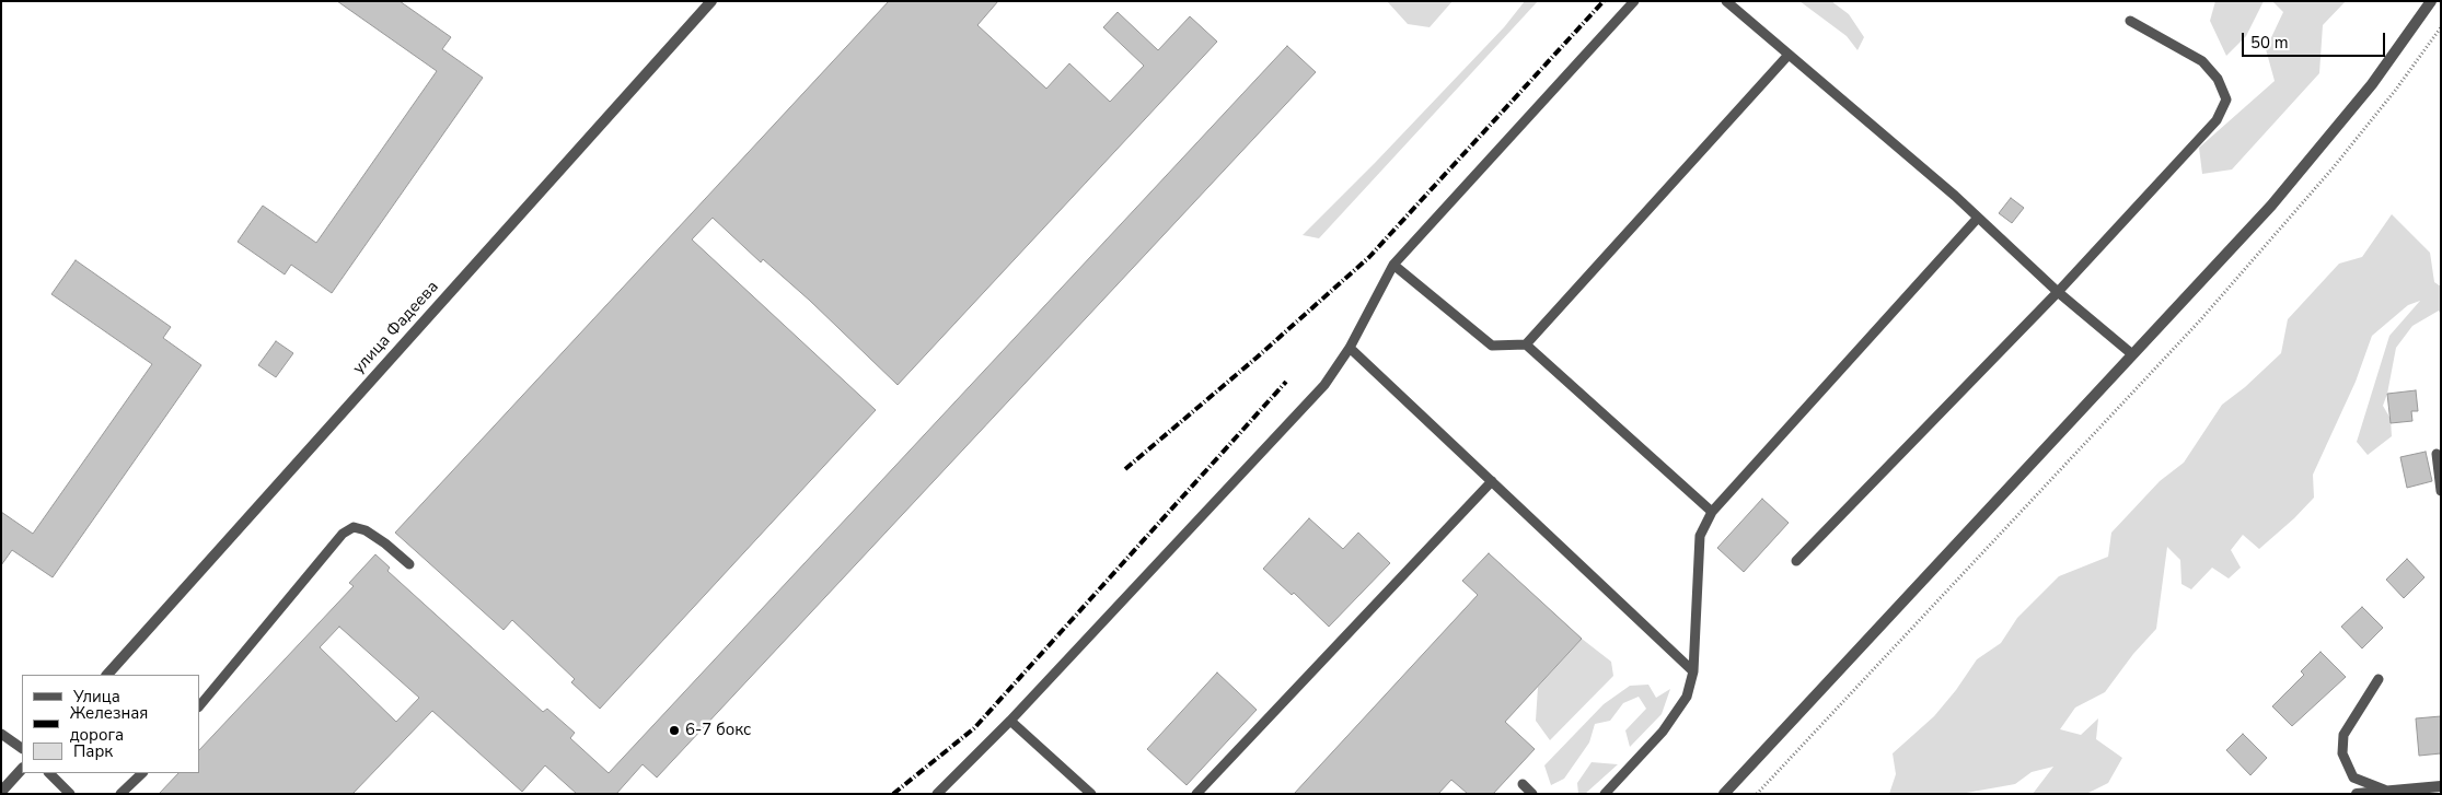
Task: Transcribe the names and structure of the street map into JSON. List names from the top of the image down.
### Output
{
  "streets": {
    "street": ["улица Фадеева"]
  },
  "places": ["6-7 бокс"],
  "legend": ["Улица", "Железная дорога", "Парк"],
  "scale_bar": "50 m"
}
